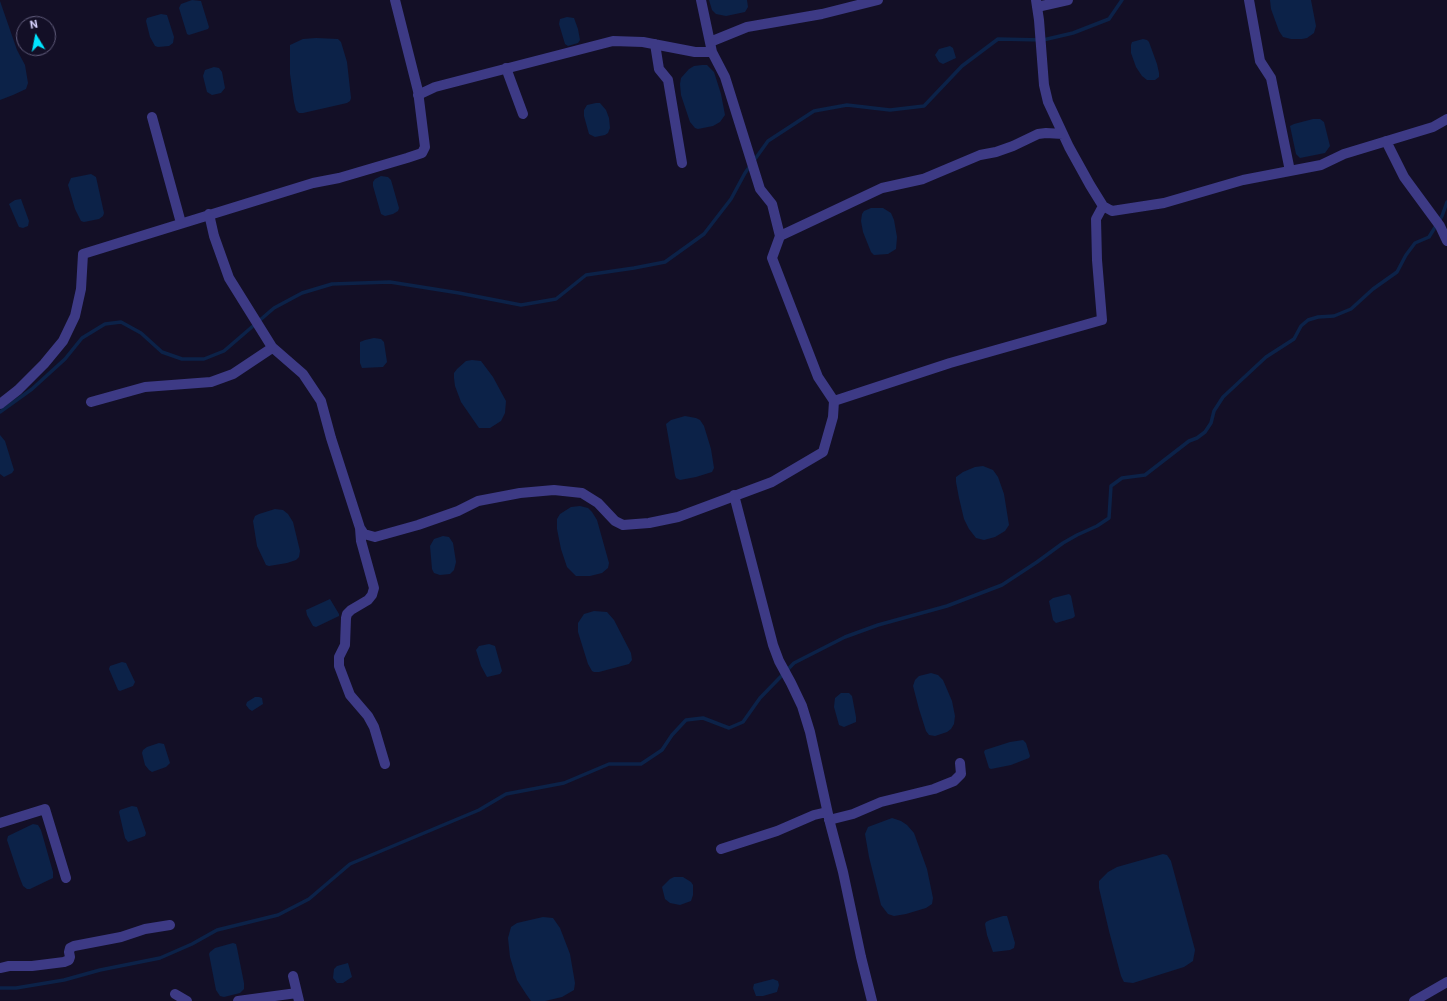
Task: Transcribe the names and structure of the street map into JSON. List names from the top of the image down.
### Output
{
  "north": "top"
}
